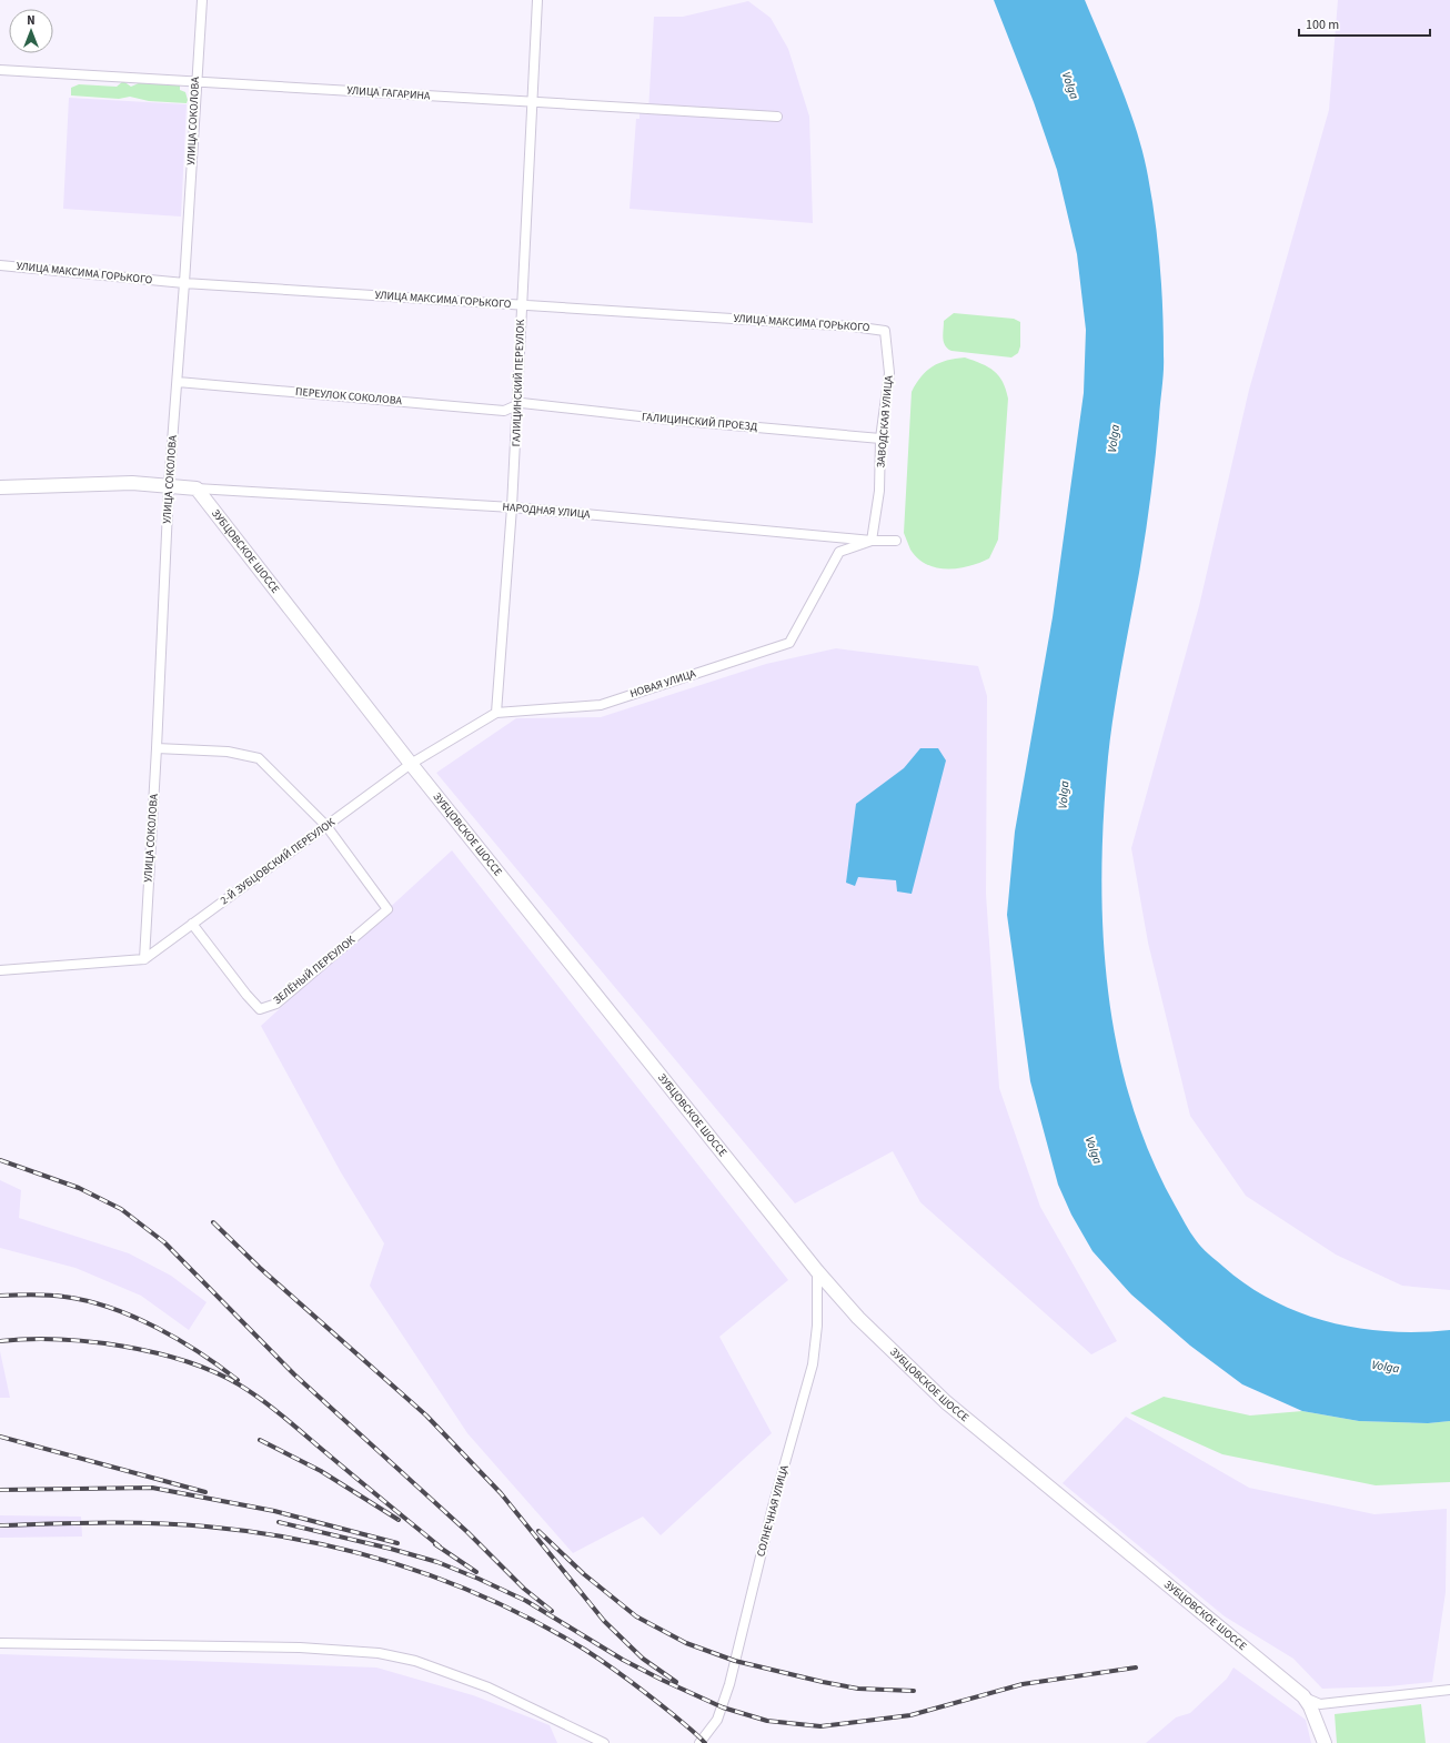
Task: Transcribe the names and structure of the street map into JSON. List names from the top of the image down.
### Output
{
  "streets": {
    "main road": ["ЗУБЦОВСКОЕ ШОССЕ"],
    "street": [
      "УЛИЦА ГАГАРИНА",
      "УЛИЦА СОКОЛОВА",
      "УЛИЦА МАКСИМА ГОРЬКОГО",
      "ГАЛИЦИНСКИЙ ПЕРЕУЛОК",
      "ПЕРЕУЛОК СОКОЛОВА",
      "ГАЛИЦИНСКИЙ ПРОЕЗД",
      "ЗАВОДСКАЯ УЛИЦА",
      "НАРОДНАЯ УЛИЦА",
      "НОВАЯ УЛИЦА",
      "2-Й ЗУБЦОВСКИЙ ПЕРЕУЛОК",
      "ЗЕЛЁНЫЙ ПЕРЕУЛОК",
      "СОЛНЕЧНАЯ УЛИЦА"
    ]
  },
  "crossings": [
    ["УЛИЦА ГАГАРИНА", "УЛИЦА СОКОЛОВА"],
    ["УЛИЦА ГАГАРИНА", "ГАЛИЦИНСКИЙ ПЕРЕУЛОК"],
    ["УЛИЦА СОКОЛОВА", "УЛИЦА МАКСИМА ГОРЬКОГО"],
    ["УЛИЦА СОКОЛОВА", "ПЕРЕУЛОК СОКОЛОВА"],
    ["УЛИЦА СОКОЛОВА", "2-Й ЗУБЦОВСКИЙ ПЕРЕУЛОК"],
    ["УЛИЦА МАКСИМА ГОРЬКОГО", "ГАЛИЦИНСКИЙ ПЕРЕУЛОК"],
    ["УЛИЦА МАКСИМА ГОРЬКОГО", "ЗАВОДСКАЯ УЛИЦА"],
    ["ГАЛИЦИНСКИЙ ПЕРЕУЛОК", "ПЕРЕУЛОК СОКОЛОВА"],
    ["ГАЛИЦИНСКИЙ ПЕРЕУЛОК", "ГАЛИЦИНСКИЙ ПРОЕЗД"],
    ["ГАЛИЦИНСКИЙ ПЕРЕУЛОК", "НАРОДНАЯ УЛИЦА"],
    ["ГАЛИЦИНСКИЙ ПЕРЕУЛОК", "НОВАЯ УЛИЦА"],
    ["ПЕРЕУЛОК СОКОЛОВА", "ГАЛИЦИНСКИЙ ПРОЕЗД"],
    ["ГАЛИЦИНСКИЙ ПРОЕЗД", "ЗАВОДСКАЯ УЛИЦА"],
    ["ЗАВОДСКАЯ УЛИЦА", "НАРОДНАЯ УЛИЦА"],
    ["ЗАВОДСКАЯ УЛИЦА", "НОВАЯ УЛИЦА"],
    ["НАРОДНАЯ УЛИЦА", "ЗУБЦОВСКОЕ ШОССЕ"],
    ["НАРОДНАЯ УЛИЦА", "НОВАЯ УЛИЦА"],
    ["ЗУБЦОВСКОЕ ШОССЕ", "НОВАЯ УЛИЦА"],
    ["ЗУБЦОВСКОЕ ШОССЕ", "2-Й ЗУБЦОВСКИЙ ПЕРЕУЛОК"],
    ["ЗУБЦОВСКОЕ ШОССЕ", "СОЛНЕЧНАЯ УЛИЦА"],
    ["НОВАЯ УЛИЦА", "2-Й ЗУБЦОВСКИЙ ПЕРЕУЛОК"],
    ["2-Й ЗУБЦОВСКИЙ ПЕРЕУЛОК", "ЗЕЛЁНЫЙ ПЕРЕУЛОК"]
  ],
  "water": ["Volga"],
  "scale_bar": "100 m",
  "north": "top"
}
